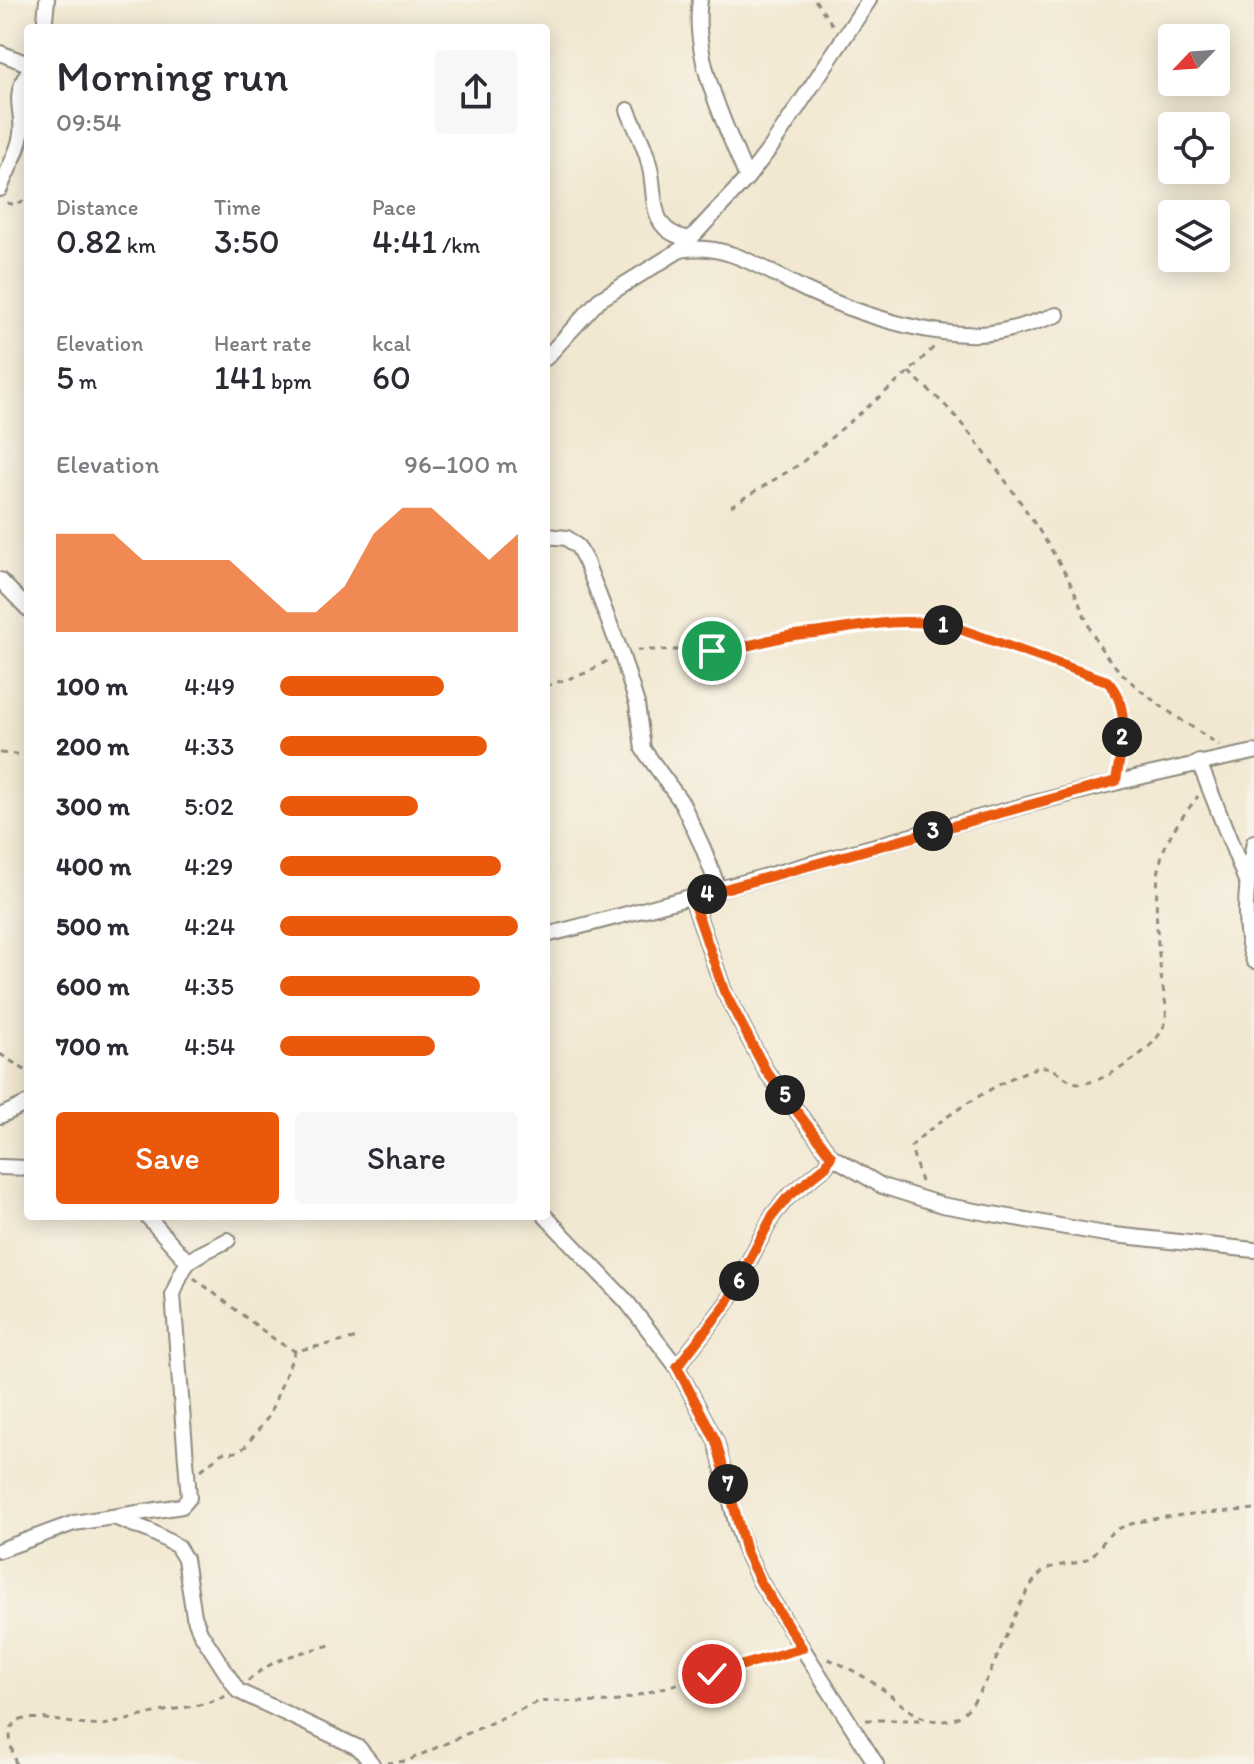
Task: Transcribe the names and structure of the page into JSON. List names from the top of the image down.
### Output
{
  "north": "bottom left",
  "page": {
    "heading": ["Morning run", "09:54"],
    "stats": [
      ["Distance", "0.82 km"],
      ["Time", "3:50"],
      ["Pace", "4:41 /km"],
      ["Elevation", "5 m"],
      ["Heart rate", "141 bpm"],
      ["kcal", "60"]
    ],
    "chart": ["Elevation", "96–100 m"],
    "pins": [
      "1",
      "2",
      "3",
      "4",
      "5",
      "6",
      "7"
    ],
    "list": [
      {
        "name": "100 m",
        "note": "4:49"
      },
      {
        "name": "200 m",
        "note": "4:33"
      },
      {
        "name": "300 m",
        "note": "5:02"
      },
      {
        "name": "400 m",
        "note": "4:29"
      },
      {
        "name": "500 m",
        "note": "4:24"
      },
      {
        "name": "600 m",
        "note": "4:35"
      },
      {
        "name": "700 m",
        "note": "4:54"
      }
    ],
    "buttons": ["Save", "Share"]
  }
}
